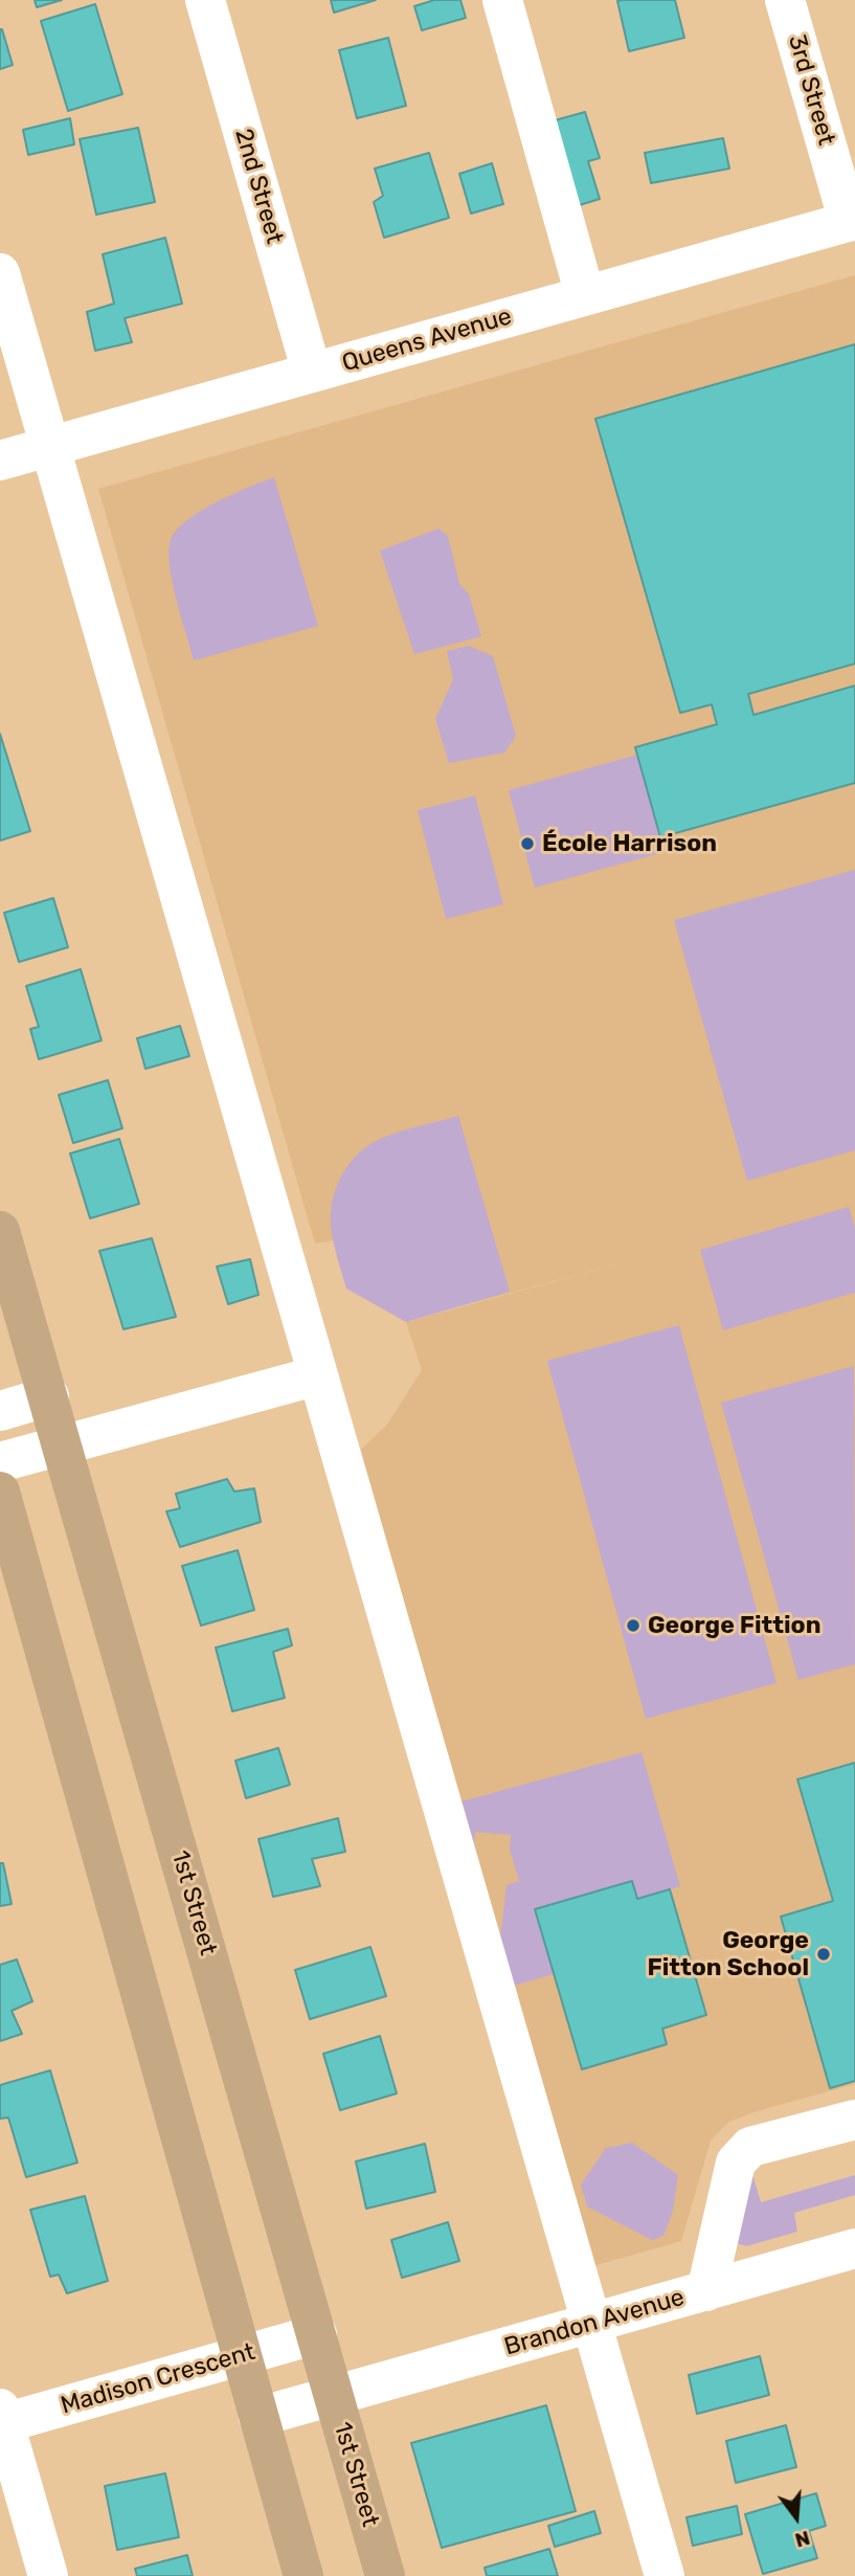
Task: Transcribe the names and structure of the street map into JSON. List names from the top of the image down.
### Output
{
  "streets": {
    "main road": ["1st Street"],
    "street": [
      "3rd Street",
      "2nd Street",
      "Queens Avenue",
      "Brandon Avenue",
      "Madison Crescent"
    ]
  },
  "crossings": [
    ["3rd Street", "Queens Avenue"],
    ["2nd Street", "Queens Avenue"],
    ["1st Street", "Brandon Avenue"],
    ["1st Street", "Madison Crescent"]
  ],
  "places": ["École Harrison", "George Fittion", "George Fitton School"],
  "north": "bottom"
}
